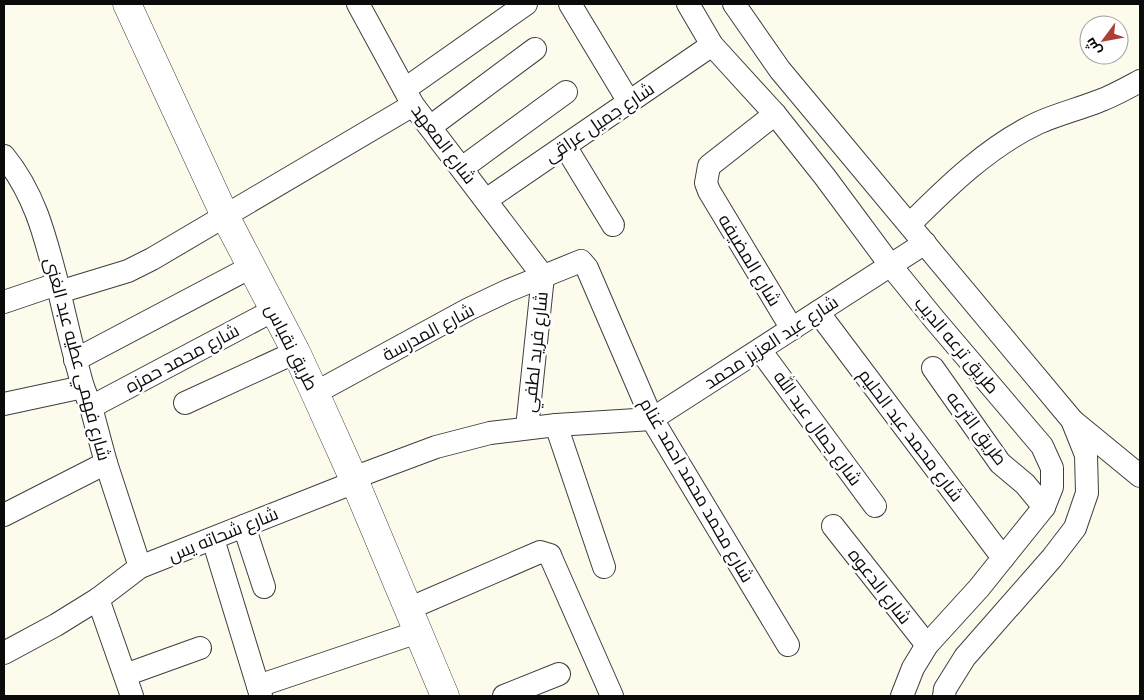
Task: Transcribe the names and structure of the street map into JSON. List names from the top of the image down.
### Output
{
  "streets": {
    "street": [
      "شارع جميل عراقى",
      "شارع المعهد",
      "شارع المضيفه",
      "شارع المدرسة",
      "شارع عبد العزيز محمد",
      "طريق ترعه الديب",
      "طريق نقباس",
      "شارع فريد لطفي",
      "شارع محمد حمزه",
      "شارع فهمي عطيه عبد الغنى",
      "شارع جمال عبد الله",
      "طريق الترعه",
      "شارع محمد عبد الحليم",
      "شارع محمد محمد احمد غنام",
      "شارع شحاته يس",
      "شارع الدعوه"
    ]
  },
  "crossings": [
    ["شارع جميل عراقى", "شارع المعهد"],
    ["شارع جميل عراقى", "طريق ترعه الديب"],
    ["شارع المعهد", "شارع المدرسة"],
    ["شارع المعهد", "شارع فريد لطفي"],
    ["شارع المعهد", "شارع محمد محمد احمد غنام"],
    ["شارع المضيفه", "شارع عبد العزيز محمد"],
    ["شارع المضيفه", "طريق ترعه الديب"],
    ["شارع المدرسة", "طريق نقباس"],
    ["شارع المدرسة", "شارع فريد لطفي"],
    ["شارع المدرسة", "شارع محمد محمد احمد غنام"],
    ["شارع عبد العزيز محمد", "طريق ترعه الديب"],
    ["شارع عبد العزيز محمد", "شارع جمال عبد الله"],
    ["شارع عبد العزيز محمد", "شارع محمد عبد الحليم"],
    ["شارع عبد العزيز محمد", "شارع محمد محمد احمد غنام"],
    ["شارع عبد العزيز محمد", "شارع شحاته يس"],
    ["طريق ترعه الديب", "طريق الترعه"],
    ["طريق ترعه الديب", "شارع محمد عبد الحليم"],
    ["طريق ترعه الديب", "شارع الدعوه"],
    ["طريق نقباس", "شارع محمد حمزه"],
    ["طريق نقباس", "شارع شحاته يس"],
    ["شارع فريد لطفي", "شارع محمد محمد احمد غنام"],
    ["شارع فريد لطفي", "شارع شحاته يس"],
    ["شارع محمد حمزه", "شارع فهمي عطيه عبد الغنى"],
    ["شارع فهمي عطيه عبد الغنى", "شارع شحاته يس"],
    ["شارع محمد محمد احمد غنام", "شارع شحاته يس"]
  ],
  "north": "bottom left"
}
